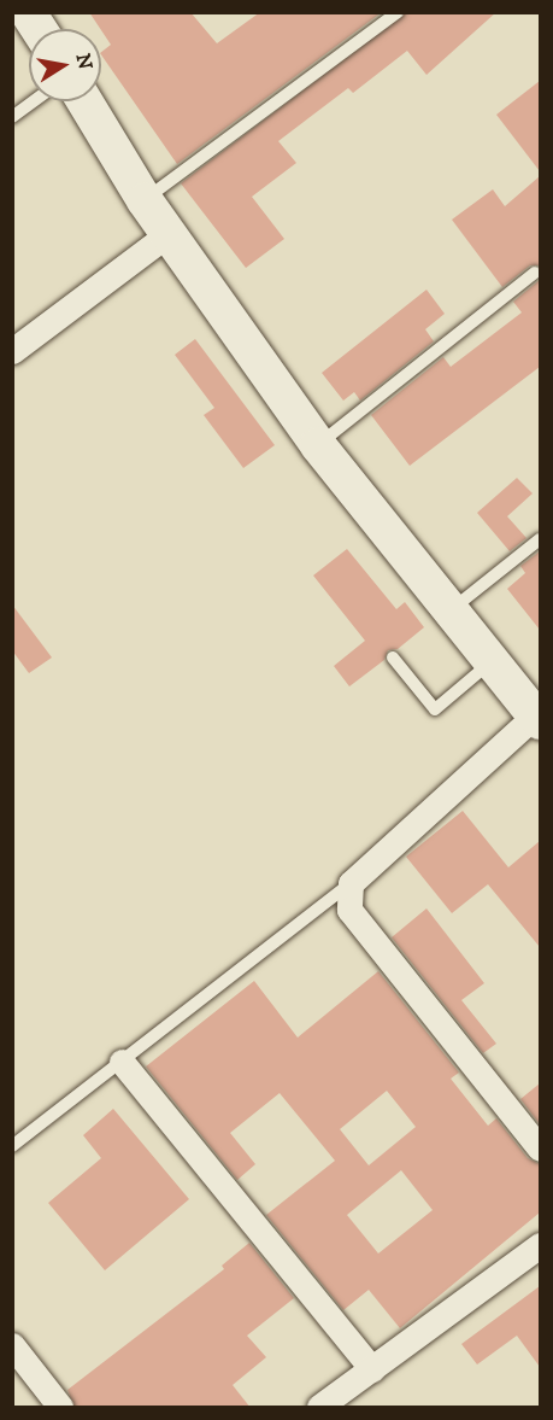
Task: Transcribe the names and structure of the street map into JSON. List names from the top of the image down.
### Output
{
  "north": "right"
}
